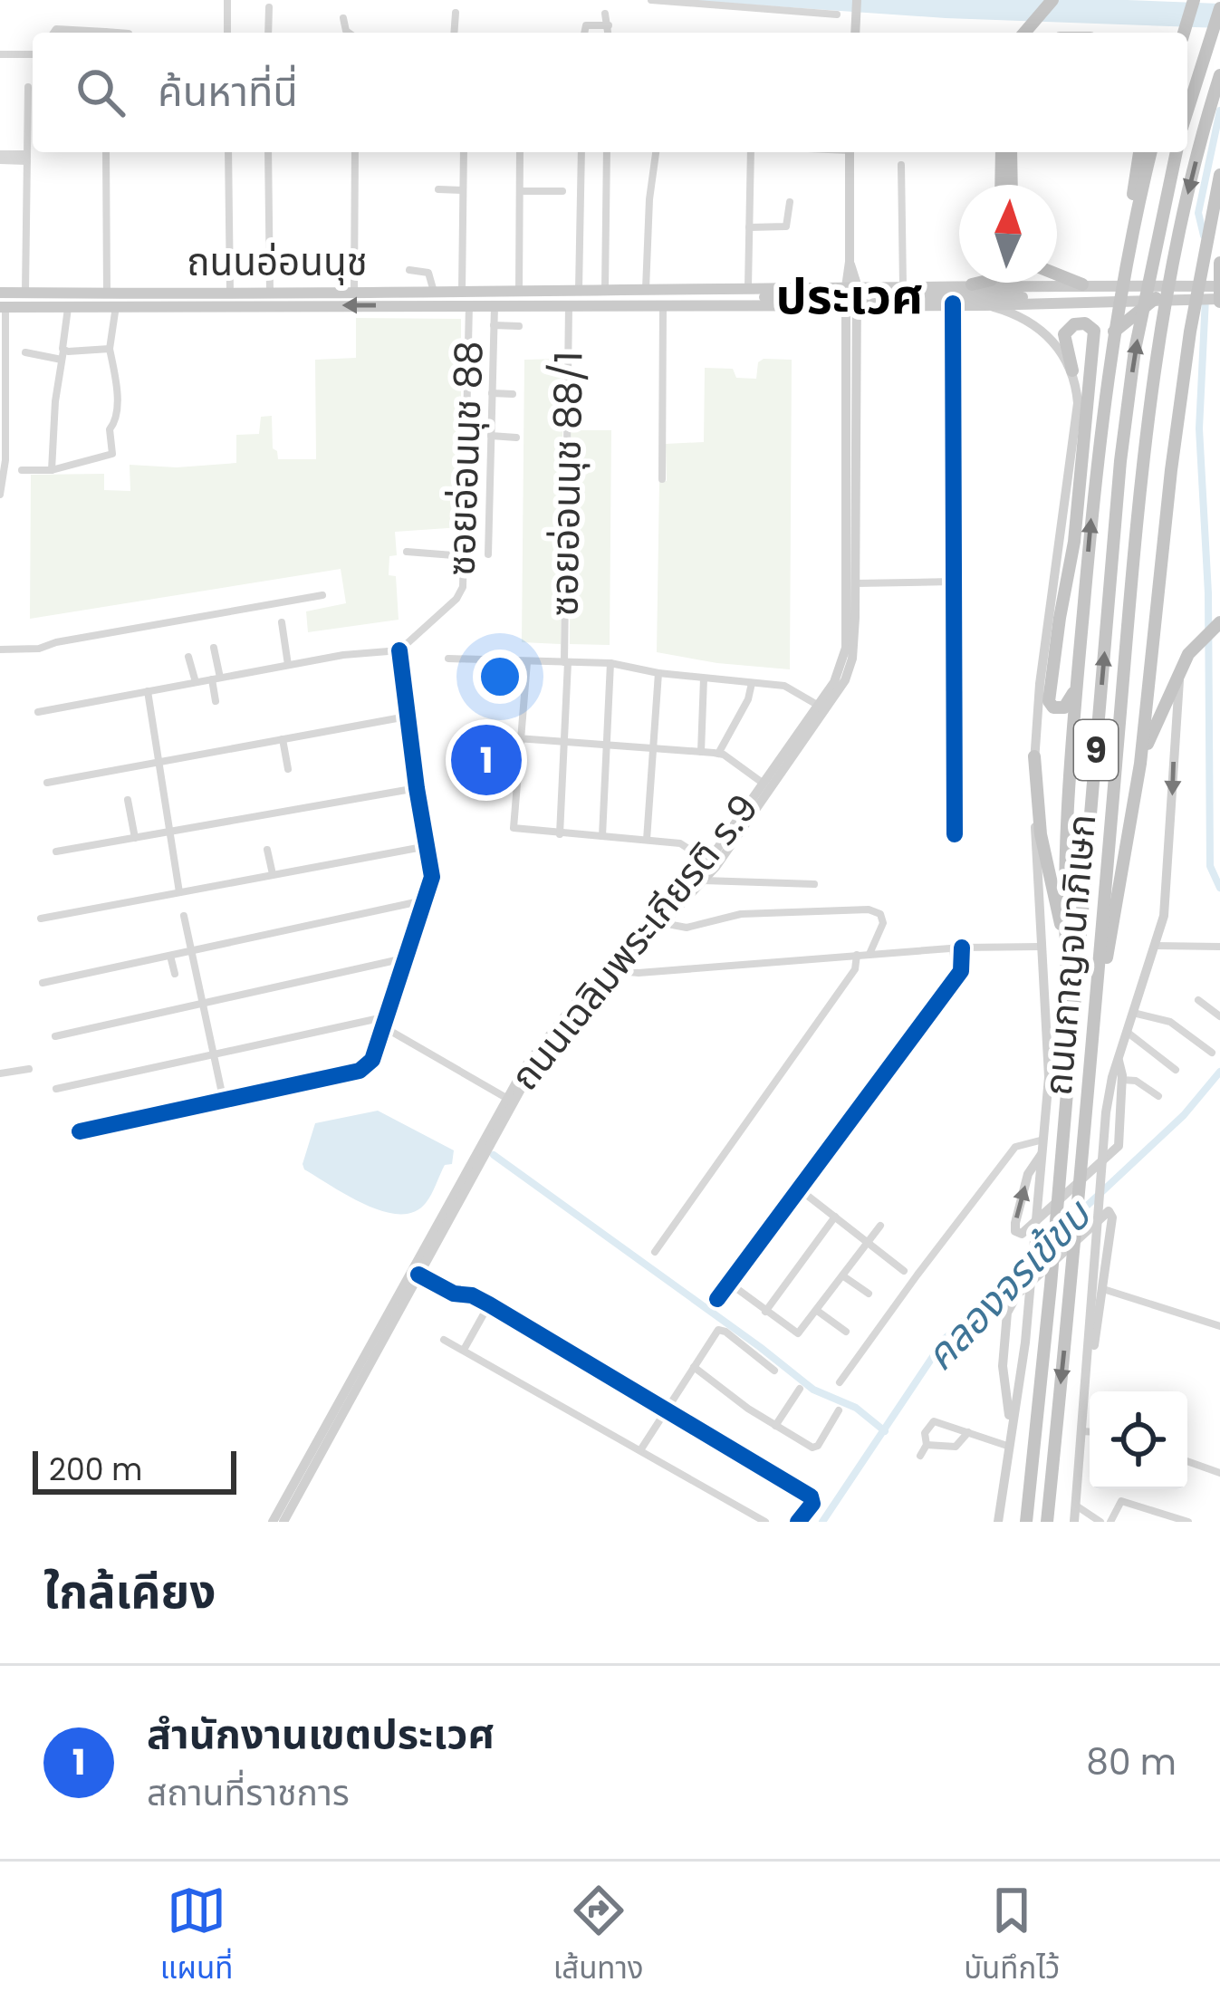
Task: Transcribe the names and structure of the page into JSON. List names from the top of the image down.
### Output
{
  "streets": {
    "highway": ["9", "ถนนกาญจนาภิเษก"],
    "main road": ["ถนนอ่อนนุช", "ถนนเฉลิมพระเกียรติ ร.9"],
    "street": ["ซอยอ่อนนุช 88", "ซอยอ่อนนุช 88/1"]
  },
  "crossings": [
    ["ถนนอ่อนนุช", "ซอยอ่อนนุช 88"],
    ["ถนนอ่อนนุช", "ซอยอ่อนนุช 88/1"],
    ["ถนนอ่อนนุช", "ถนนเฉลิมพระเกียรติ ร.9"]
  ],
  "districts": ["ประเวศ"],
  "water": ["คลองจรเข้ขบ"],
  "scale_bar": "200 m",
  "north": "top",
  "page": {
    "search": "ค้นหาที่นี่",
    "pins": "1",
    "scale": "200 m",
    "heading": "ใกล้เคียง",
    "list": [
      {
        "mark": "1",
        "name": "สำนักงานเขตประเวศ",
        "note": "สถานที่ราชการ",
        "value": "80 m"
      }
    ],
    "nav": ["แผนที่", "เส้นทาง", "บันทึกไว้"]
  }
}
